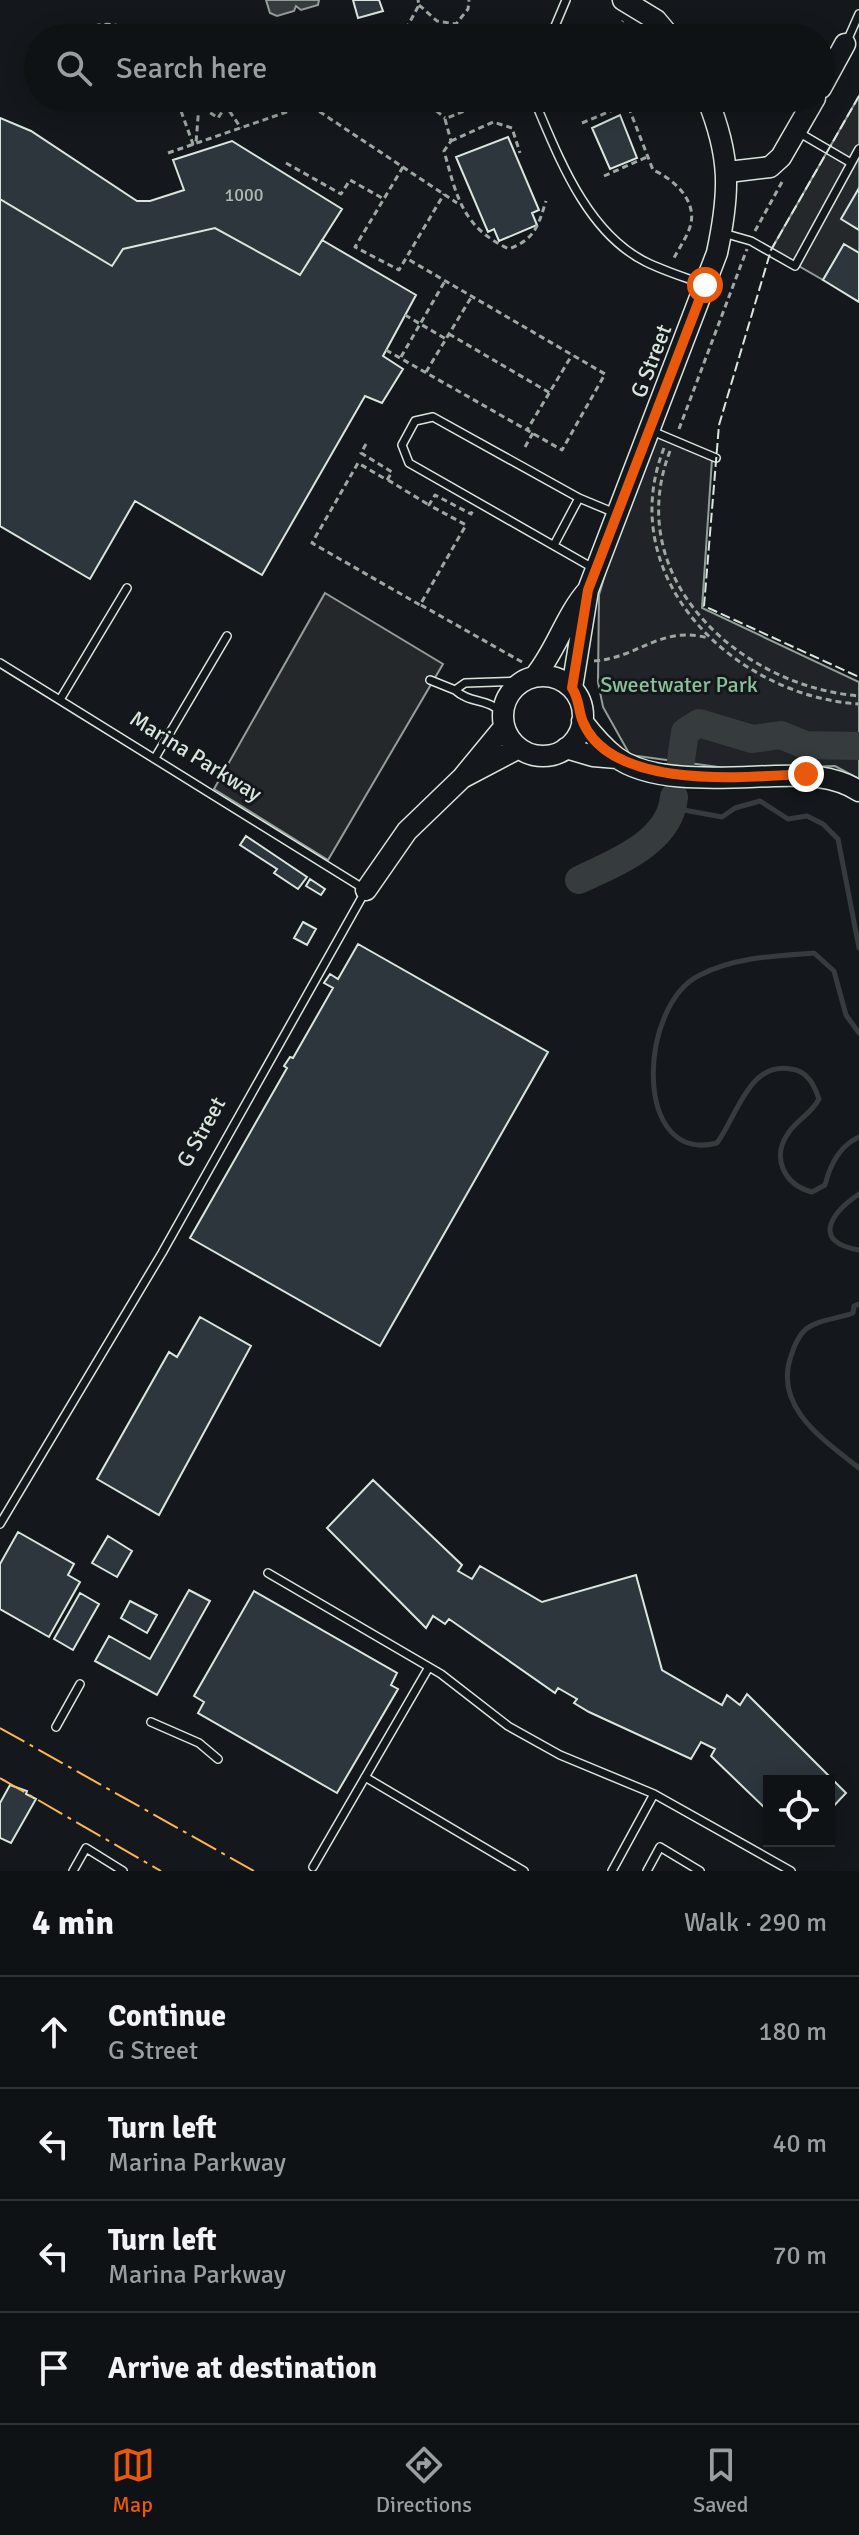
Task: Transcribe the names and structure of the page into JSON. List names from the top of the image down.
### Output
{
  "streets": {
    "street": ["G Street"],
    "lane": ["Marina Parkway"]
  },
  "crossings": [
    ["G Street", "Marina Parkway"]
  ],
  "parks": ["Sweetwater Park"],
  "house_numbers": ["1000"],
  "page": {
    "search": "Search here",
    "heading": ["4 min", "Walk · 290 m"],
    "list": [
      ["Continue", "G Street", "180 m"],
      ["Turn left", "Marina Parkway", "40 m"],
      ["Turn left", "Marina Parkway", "70 m"],
      "Arrive at destination"
    ],
    "nav": ["Map", "Directions", "Saved"]
  }
}
